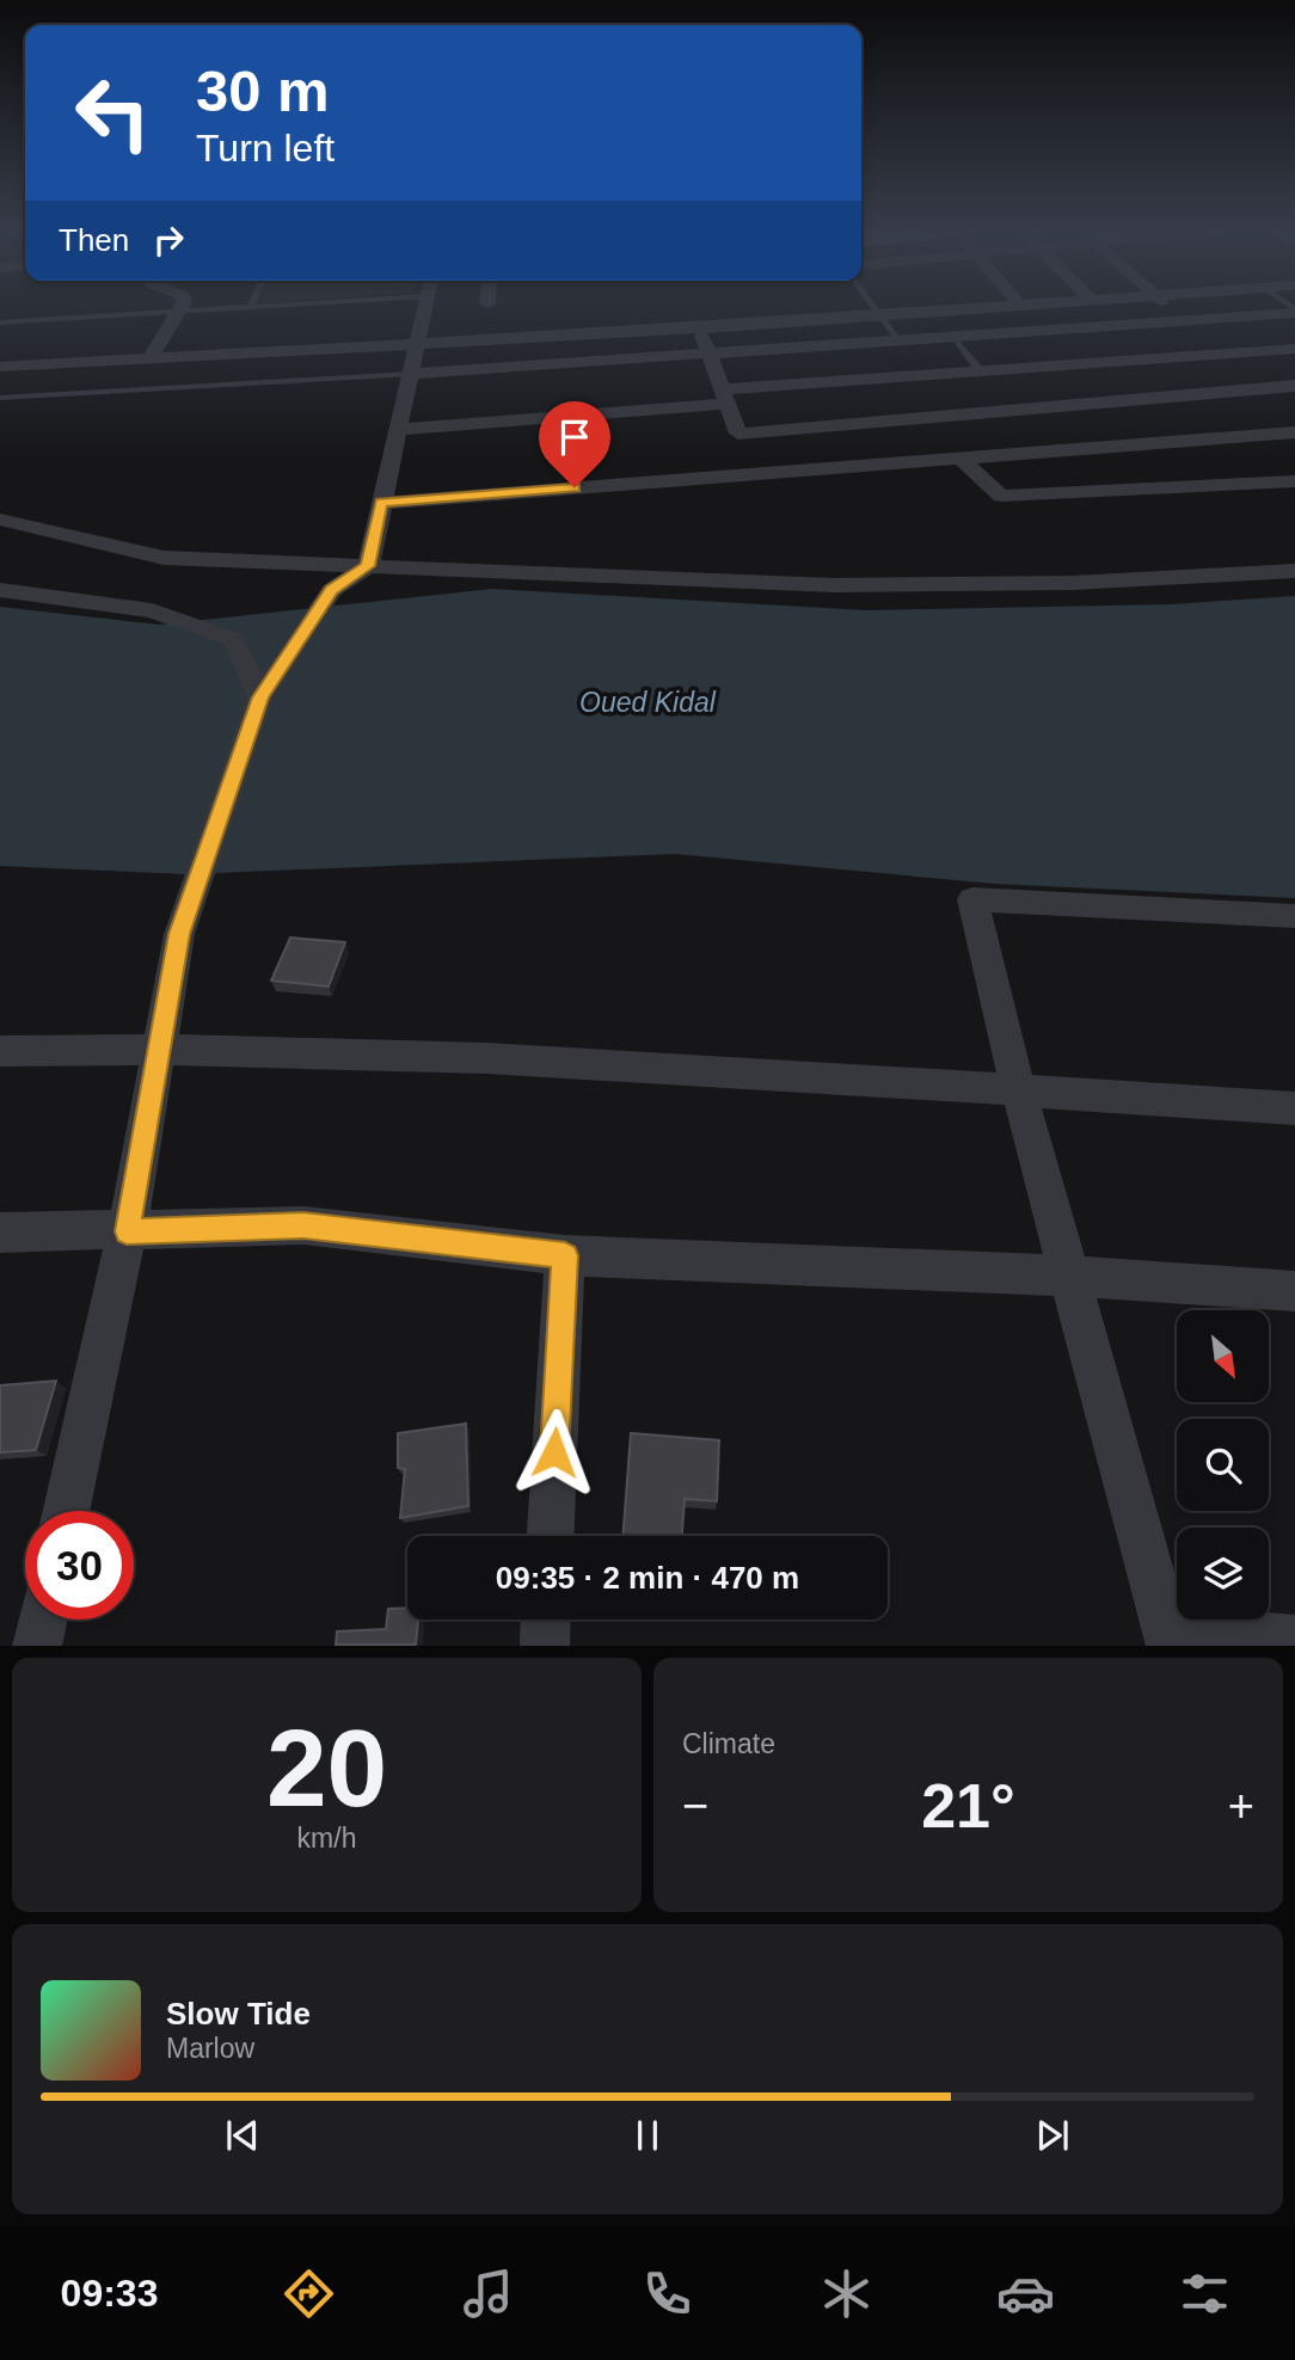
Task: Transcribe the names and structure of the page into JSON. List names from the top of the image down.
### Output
{
  "water": ["Oued Kidal"],
  "north": "bottom right",
  "page": {
    "turn": ["30 m", "Turn left"],
    "then": "Then",
    "limit": "30",
    "trip": "09:35 · 2 min · 470 m",
    "tile": [
      ["20", "km/h"],
      "Climate"
    ],
    "heat": ["−", "21°", "+"],
    "song": ["Slow Tide", "Marlow"],
    "tabs": "09:33"
  }
}
